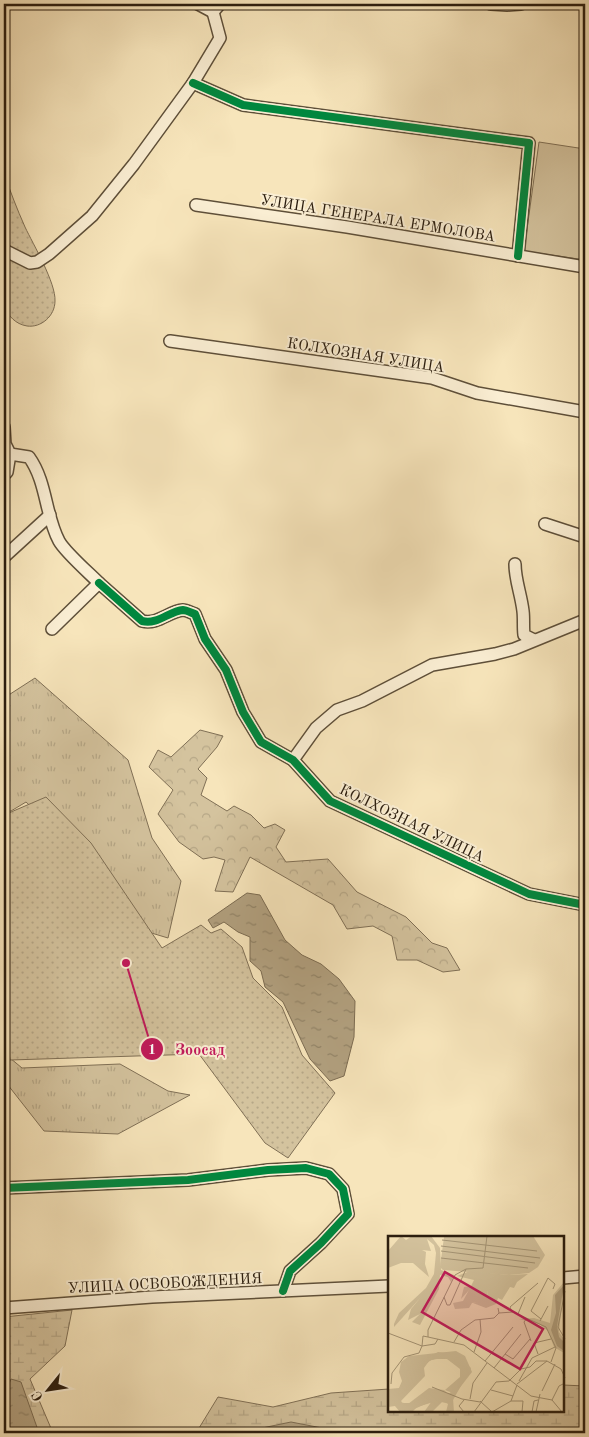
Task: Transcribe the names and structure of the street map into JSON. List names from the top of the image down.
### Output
{
  "streets": {
    "street": ["УЛИЦА ГЕНЕРАЛА ЕРМОЛОВА", "КОЛХОЗНАЯ УЛИЦА", "УЛИЦА ОСВОБОЖДЕНИЯ"]
  },
  "places": ["Зоосад"],
  "north": "bottom left"
}
